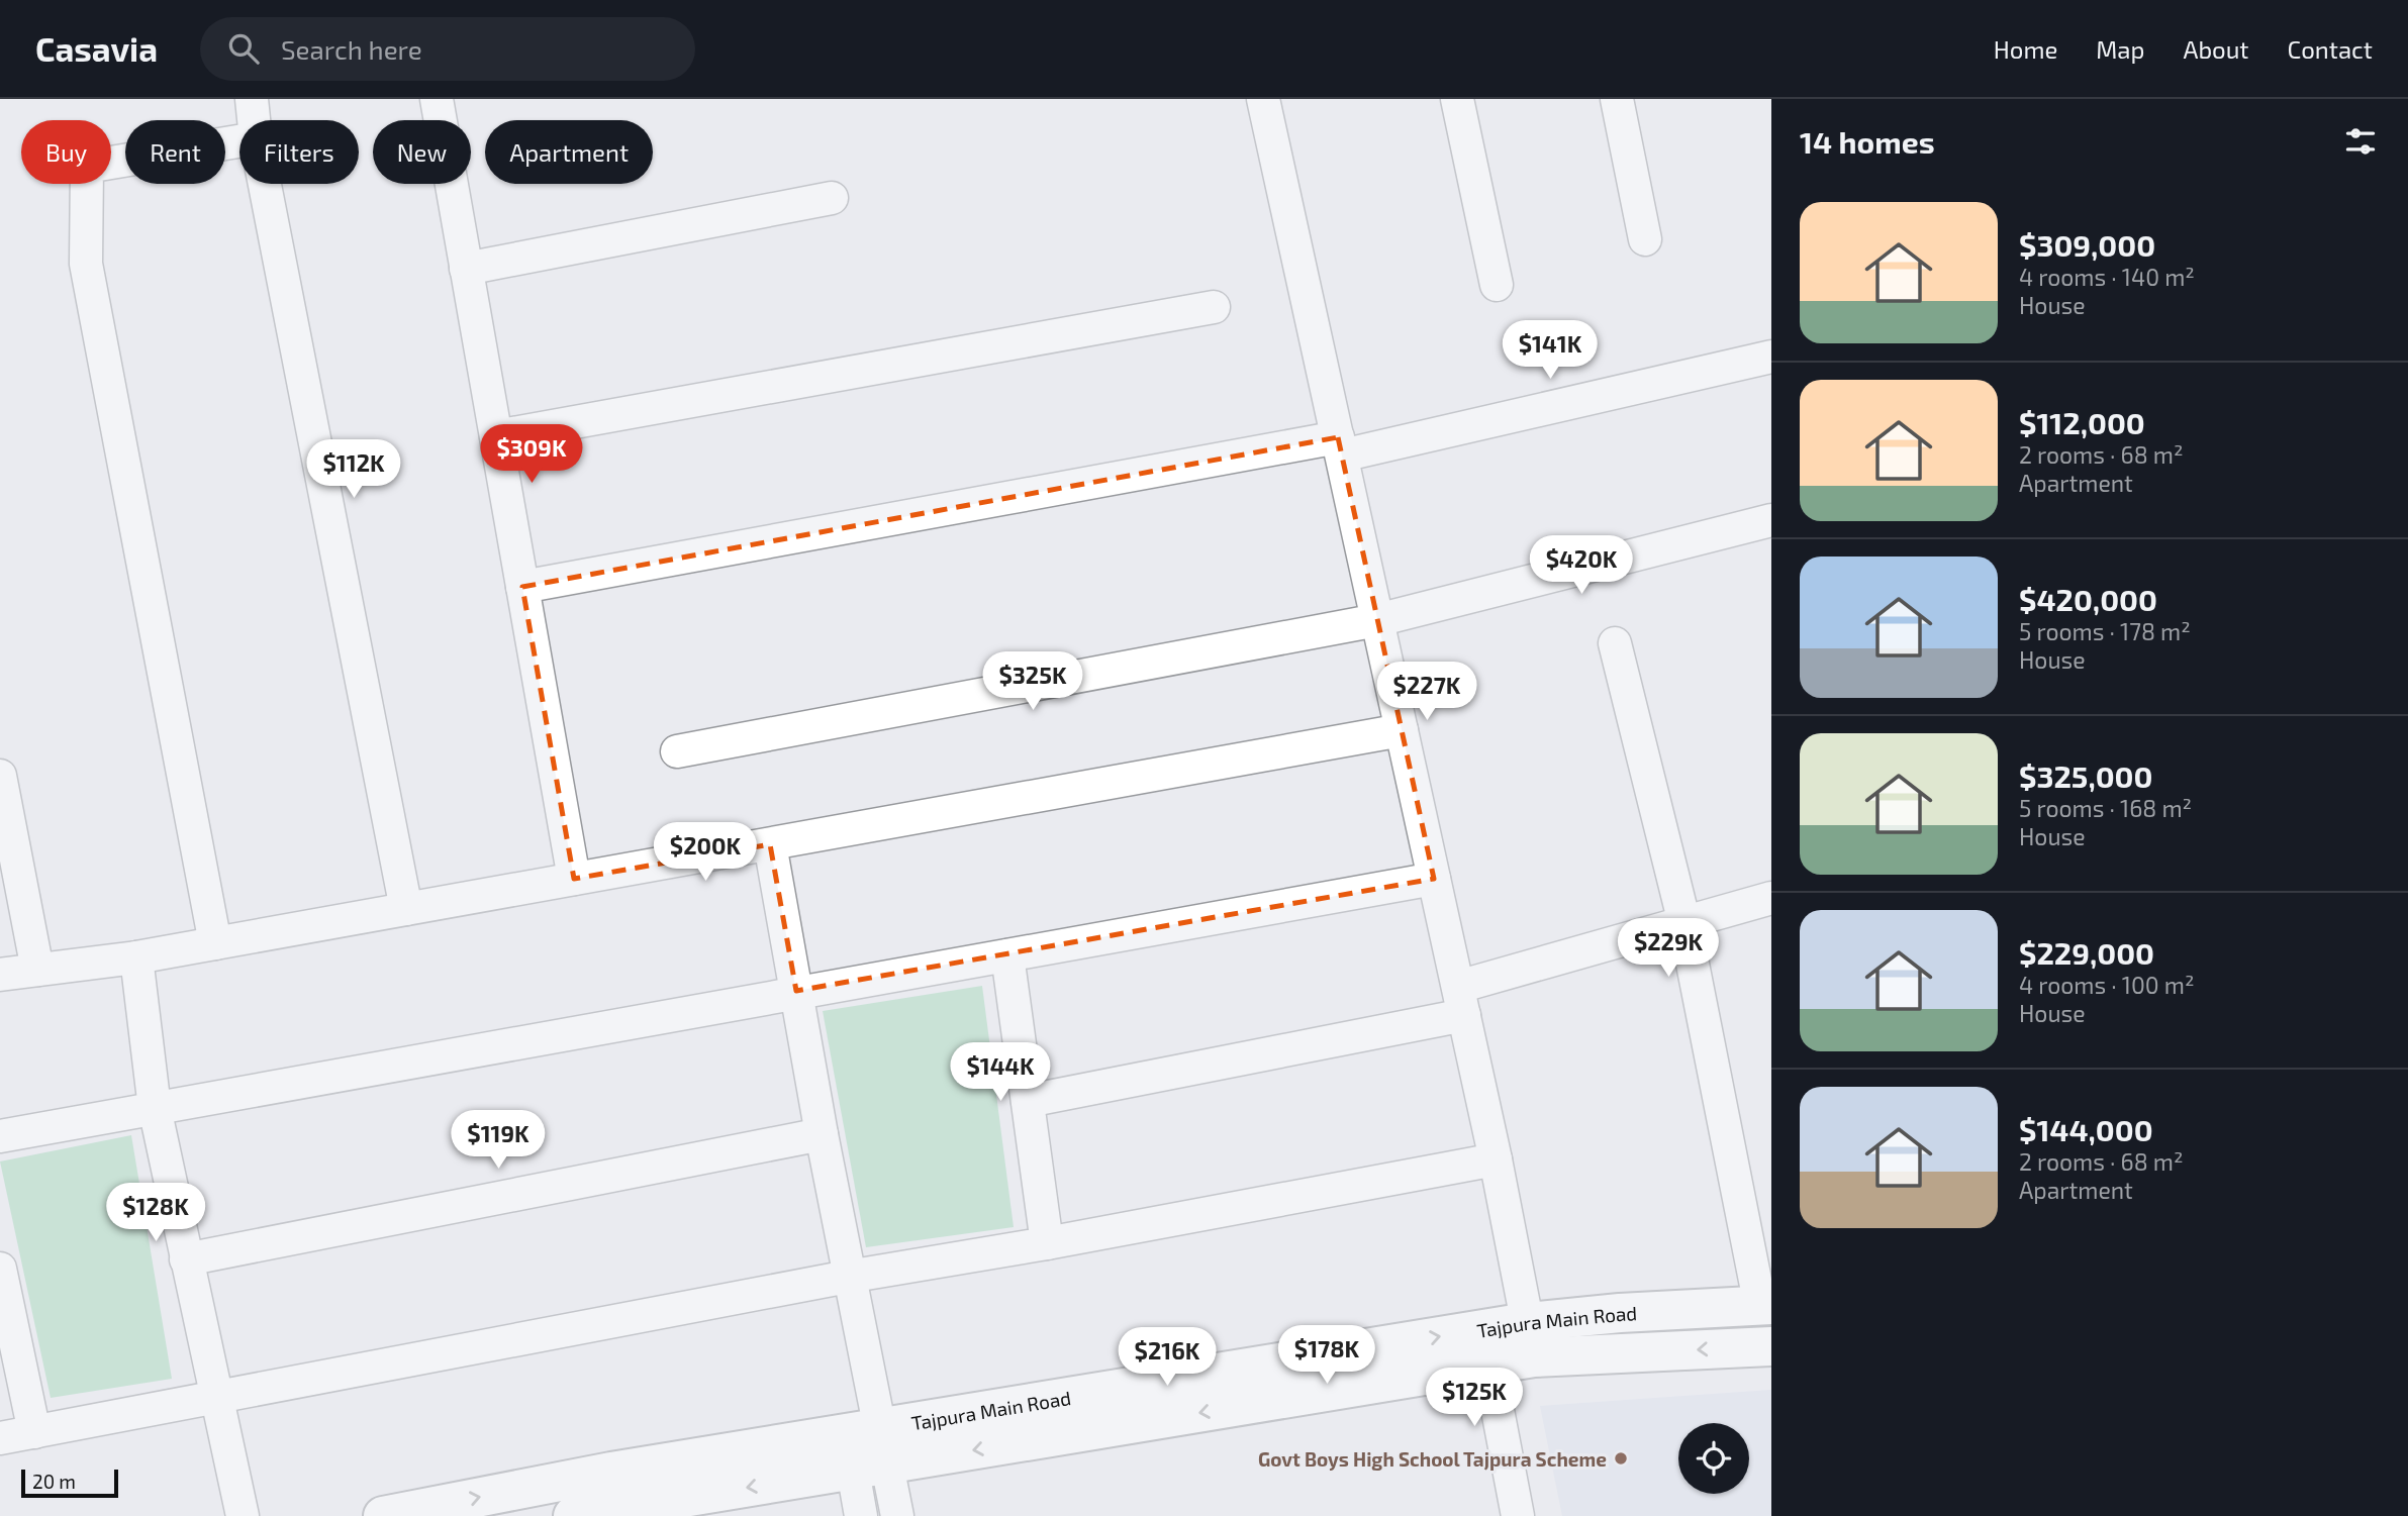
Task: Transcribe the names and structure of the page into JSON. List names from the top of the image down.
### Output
{
  "streets": {
    "street": ["Tajpura Main Road"]
  },
  "places": ["Govt Boys High School Tajpura Scheme"],
  "scale_bar": "20 m",
  "page": {
    "header": "Casavia",
    "search": "Search here",
    "nav": [
      "Home",
      "Map",
      "About",
      "Contact"
    ],
    "heading": "14 homes",
    "chip": [
      "Buy",
      "Rent",
      "Filters",
      "New",
      "Apartment"
    ],
    "list": [
      {
        "name": "$309,000",
        "note": "4 rooms · 140 m² · House"
      },
      {
        "name": "$112,000",
        "note": "2 rooms · 68 m² · Apartment"
      },
      {
        "name": "$420,000",
        "note": "5 rooms · 178 m² · House"
      },
      {
        "name": "$325,000",
        "note": "5 rooms · 168 m² · House"
      },
      {
        "name": "$229,000",
        "note": "4 rooms · 100 m² · House"
      },
      {
        "name": "$144,000",
        "note": "2 rooms · 68 m² · Apartment"
      }
    ],
    "price": [
      "$141K",
      "$309K",
      "$112K",
      "$420K",
      "$325K",
      "$227K",
      "$200K",
      "$229K",
      "$144K",
      "$119K",
      "$128K",
      "$178K",
      "$216K",
      "$125K"
    ],
    "scale": "20 m"
  }
}
